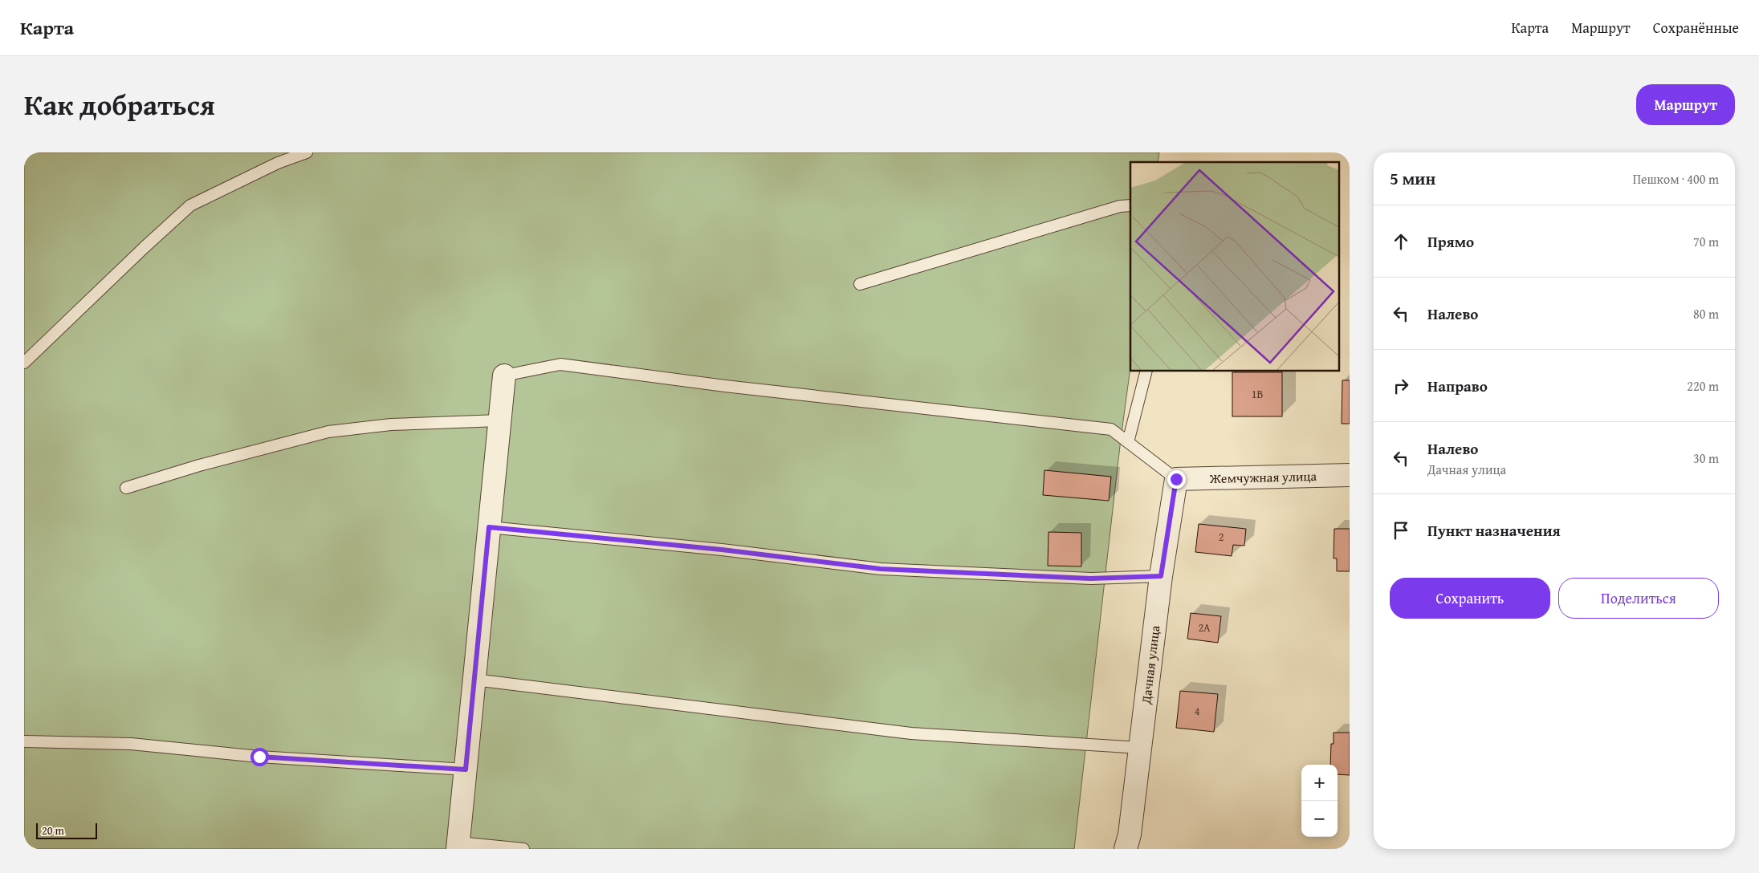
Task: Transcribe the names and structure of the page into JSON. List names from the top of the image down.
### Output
{
  "streets": {
    "street": ["Жемчужная улица", "Дачная улица"]
  },
  "crossings": [
    ["Жемчужная улица", "Дачная улица"]
  ],
  "house_numbers": [
    "1В",
    "2",
    "2А",
    "4"
  ],
  "scale_bar": "20 m",
  "page": {
    "header": "Карта",
    "nav": ["Карта", "Маршрут", "Сохранённые"],
    "title": "Как добраться",
    "buttons": [
      "Маршрут",
      ["Сохранить", "Поделиться"]
    ],
    "heading": ["5 мин", "Пешком · 400 m"],
    "list": [
      ["Прямо", "70 m"],
      ["Налево", "80 m"],
      ["Направо", "220 m"],
      ["Налево", "Дачная улица", "30 m"],
      "Пункт назначения"
    ],
    "map_buttons": ["+", "−"],
    "scale": "20 m"
  }
}
